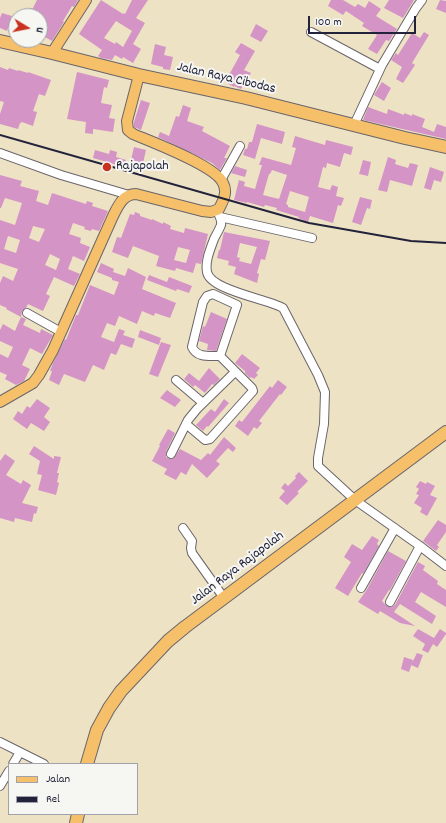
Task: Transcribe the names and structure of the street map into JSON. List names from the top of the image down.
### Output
{
  "streets": {
    "highway": ["Jalan Raya Cibodas", "Jalan Raya Rajapolah"]
  },
  "places": ["Rajapolah"],
  "legend": ["Jalan", "Rel"],
  "scale_bar": "100 m",
  "north": "right"
}
